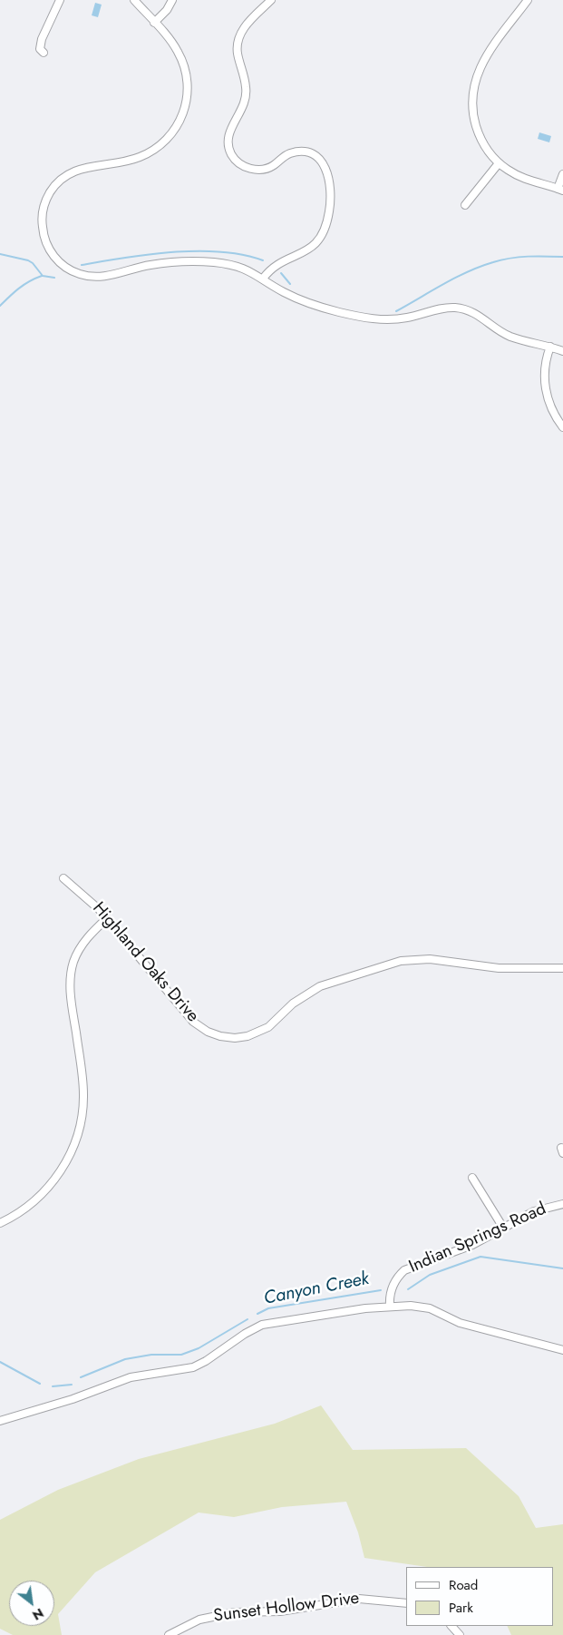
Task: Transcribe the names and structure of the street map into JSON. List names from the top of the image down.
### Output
{
  "streets": {
    "street": ["Highland Oaks Drive", "Indian Springs Road", "Sunset Hollow Drive"]
  },
  "water": ["Canyon Creek"],
  "legend": ["Road", "Park"],
  "north": "bottom right"
}
